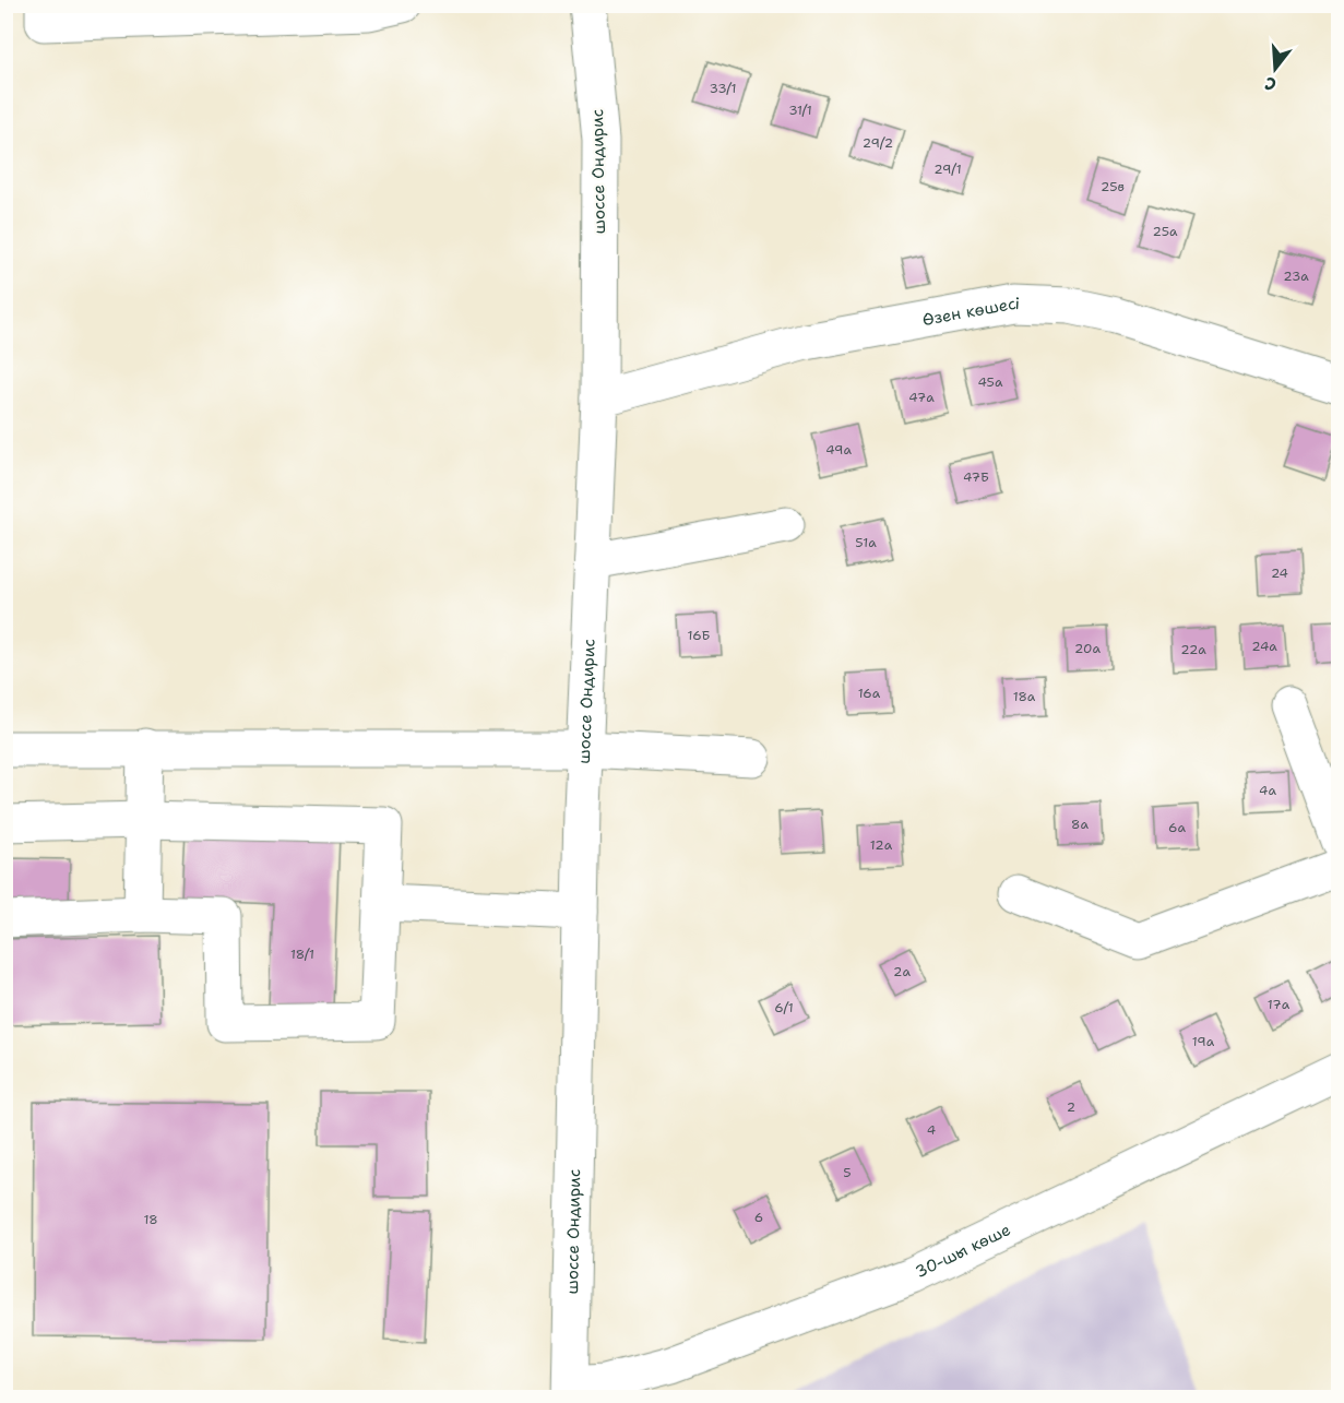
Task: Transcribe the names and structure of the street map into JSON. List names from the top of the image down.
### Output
{
  "streets": {
    "street": ["шоссе Ондирис", "Өзен көшесі", "30-шы көше"]
  },
  "crossings": [
    ["шоссе Ондирис", "Өзен көшесі"],
    ["шоссе Ондирис", "30-шы көше"]
  ],
  "house_numbers": [
    "33/1",
    "31/1",
    "29/2",
    "29/1",
    "25в",
    "25а",
    "23а",
    "45а",
    "47а",
    "49а",
    "47Б",
    "51а",
    "24",
    "16Б",
    "24а",
    "20а",
    "22а",
    "16а",
    "18а",
    "4а",
    "8а",
    "6а",
    "12а",
    "18/1",
    "2а",
    "17а",
    "6/1",
    "19а",
    "2",
    "4",
    "5",
    "6",
    "18"
  ],
  "north": "bottom"
}
